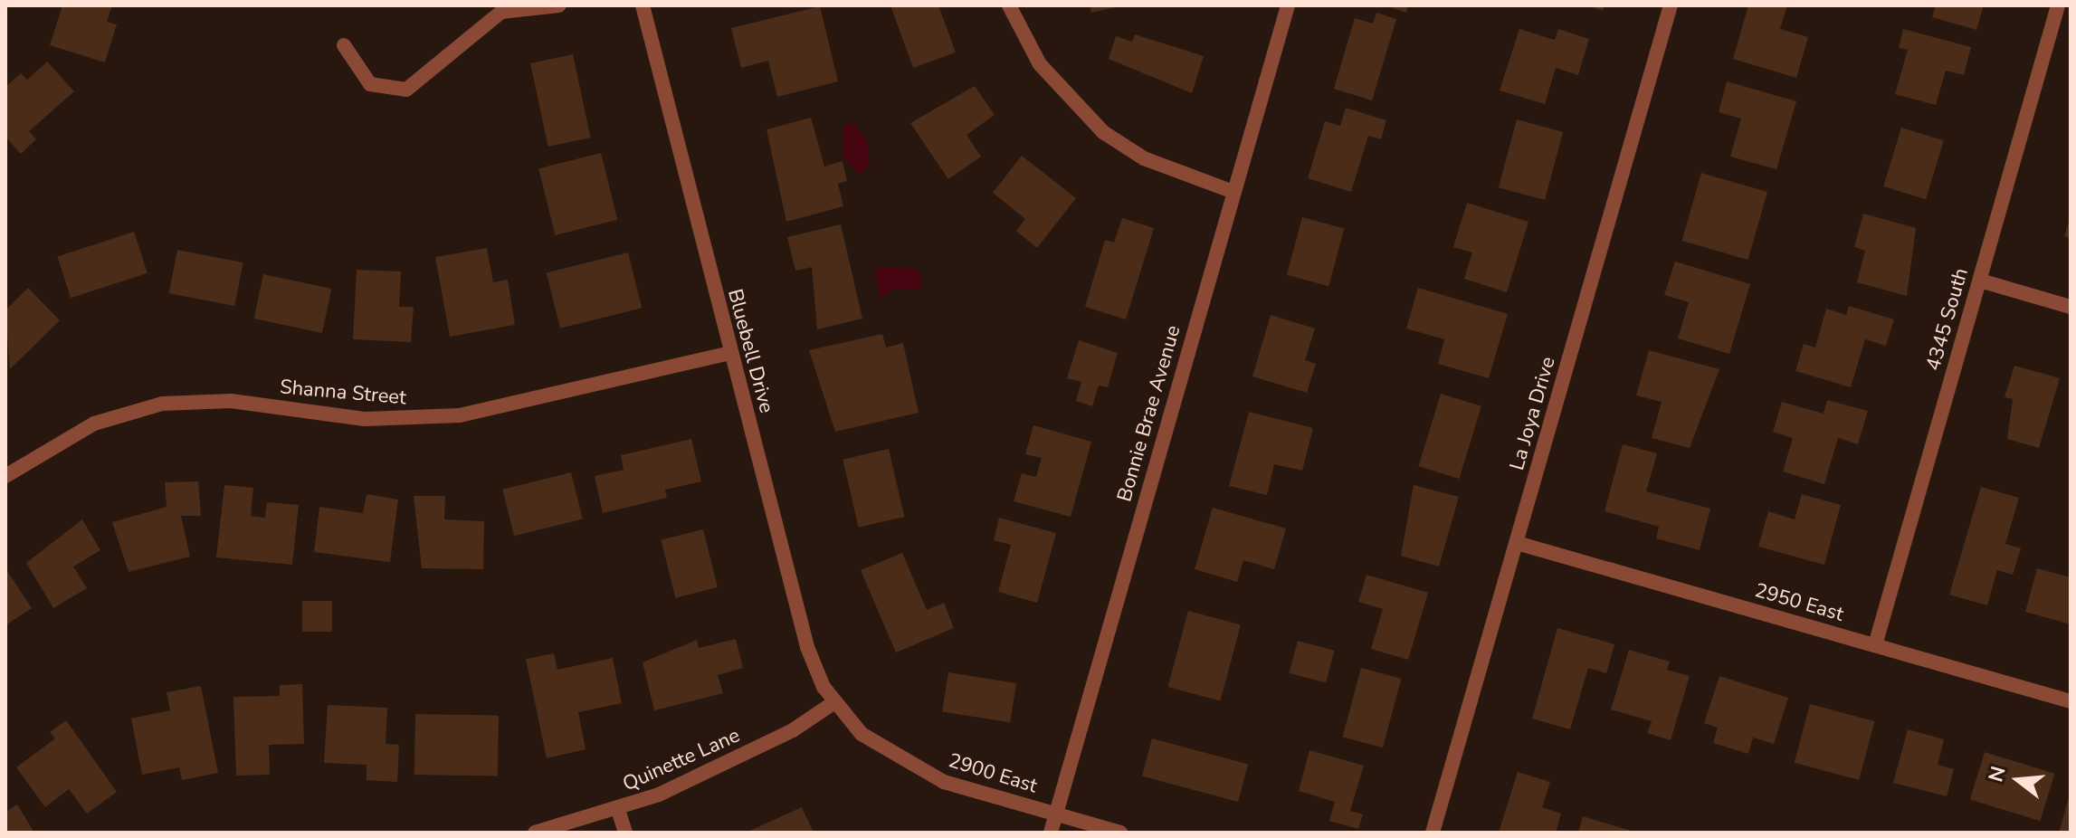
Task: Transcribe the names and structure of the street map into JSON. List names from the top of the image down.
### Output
{
  "streets": {
    "street": [
      "4345 South",
      "Bluebell Drive",
      "Shanna Street",
      "Bonnie Brae Avenue",
      "La Joya Drive",
      "2950 East",
      "Quinette Lane",
      "2900 East"
    ]
  },
  "crossings": [
    ["4345 South", "2950 East"],
    ["Bluebell Drive", "Shanna Street"],
    ["Bluebell Drive", "Quinette Lane"],
    ["Bluebell Drive", "2900 East"],
    ["Bonnie Brae Avenue", "2900 East"],
    ["La Joya Drive", "2950 East"],
    ["Quinette Lane", "2900 East"]
  ],
  "north": "left"
}
